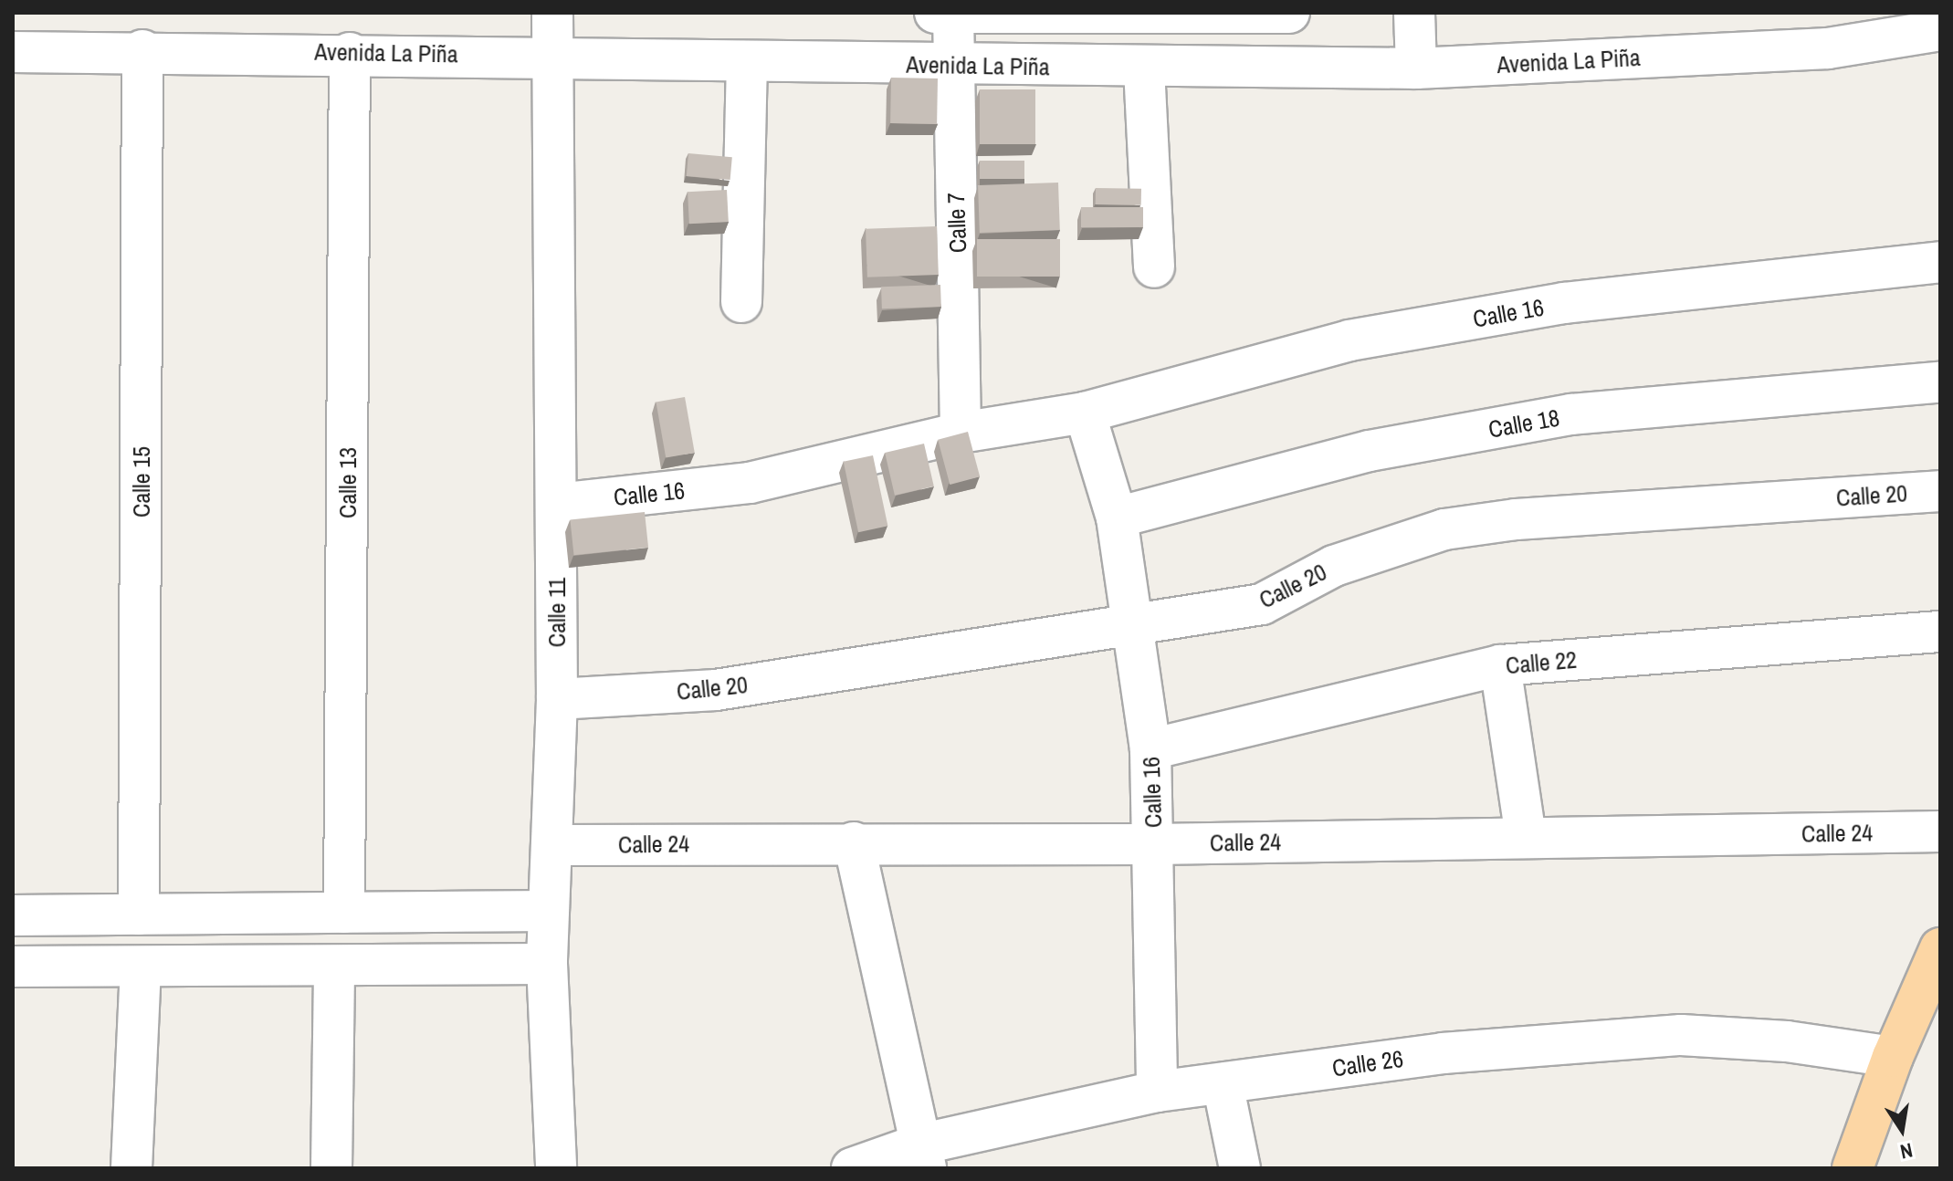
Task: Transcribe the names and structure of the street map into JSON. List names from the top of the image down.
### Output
{
  "streets": {
    "street": [
      "Avenida La Piña",
      "Calle 7",
      "Calle 16",
      "Calle 18",
      "Calle 15",
      "Calle 13",
      "Calle 20",
      "Calle 11",
      "Calle 22",
      "Calle 24",
      "Calle 26"
    ]
  },
  "crossings": [
    ["Avenida La Piña", "Calle 7"],
    ["Avenida La Piña", "Calle 15"],
    ["Avenida La Piña", "Calle 13"],
    ["Avenida La Piña", "Calle 11"],
    ["Calle 7", "Calle 16"],
    ["Calle 16", "Calle 18"],
    ["Calle 16", "Calle 20"],
    ["Calle 16", "Calle 11"],
    ["Calle 16", "Calle 22"],
    ["Calle 16", "Calle 24"],
    ["Calle 16", "Calle 26"],
    ["Calle 20", "Calle 11"],
    ["Calle 11", "Calle 24"]
  ],
  "north": "bottom"
}
